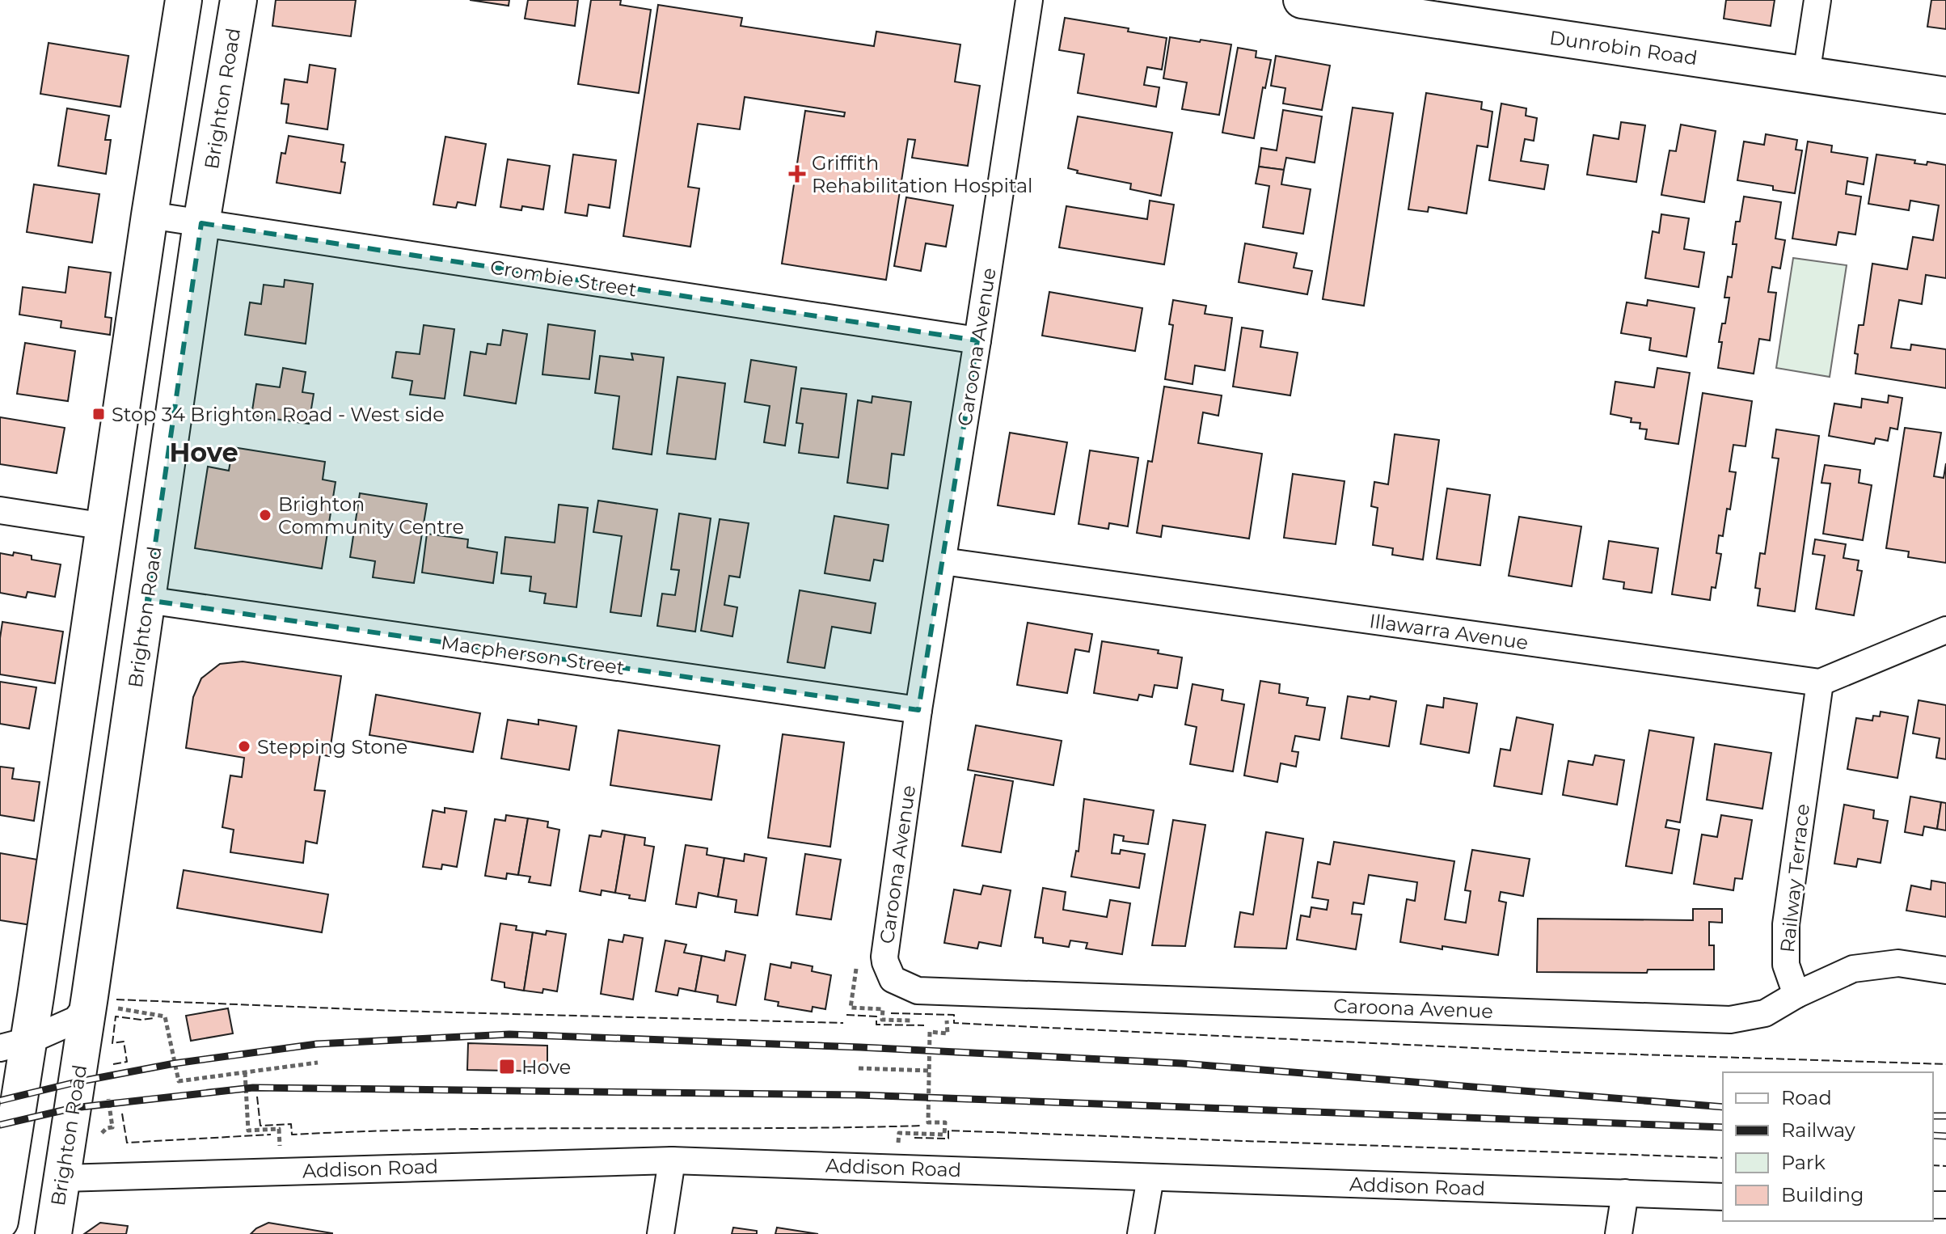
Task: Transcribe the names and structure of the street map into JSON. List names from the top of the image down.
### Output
{
  "streets": {
    "main road": ["Dunrobin Road", "Brighton Road"],
    "street": [
      "Crombie Street",
      "Caroona Avenue",
      "Illawarra Avenue",
      "Macpherson Street",
      "Railway Terrace",
      "Addison Road"
    ]
  },
  "crossings": [
    ["Brighton Road", "Crombie Street"],
    ["Brighton Road", "Macpherson Street"],
    ["Brighton Road", "Addison Road"],
    ["Crombie Street", "Caroona Avenue"],
    ["Caroona Avenue", "Illawarra Avenue"],
    ["Caroona Avenue", "Macpherson Street"],
    ["Caroona Avenue", "Railway Terrace"],
    ["Illawarra Avenue", "Railway Terrace"]
  ],
  "districts": ["Hove"],
  "places": {
    "health": ["Griffith Rehabilitation Hospital"],
    "transit": ["Stop 34 Brighton Road - West side", "Hove"],
    "other": ["Brighton Community Centre", "Stepping Stone"]
  },
  "legend": [
    "Road",
    "Railway",
    "Park",
    "Building"
  ]
}
